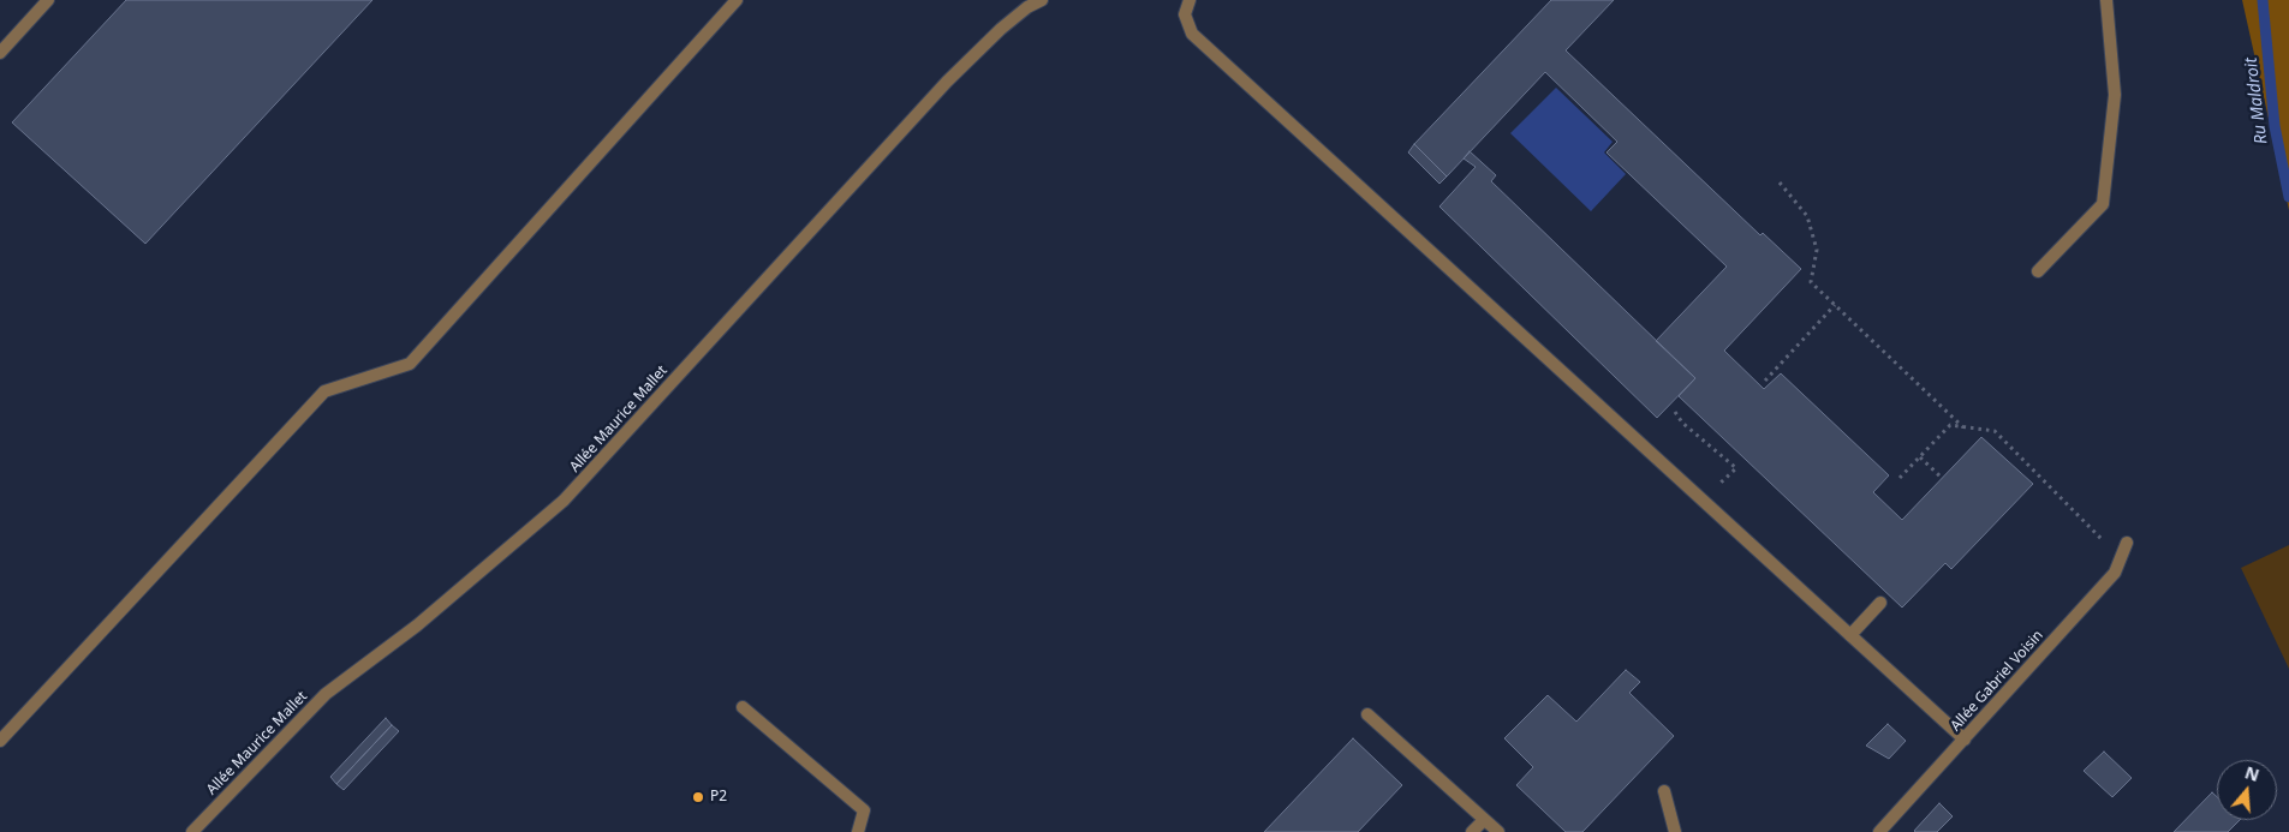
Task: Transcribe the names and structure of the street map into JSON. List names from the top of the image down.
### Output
{
  "streets": {
    "street": ["Allée Maurice Mallet", "Allée Gabriel Voisin"]
  },
  "water": ["Ru Maldroit"],
  "places": ["P2"],
  "north": "top"
}
